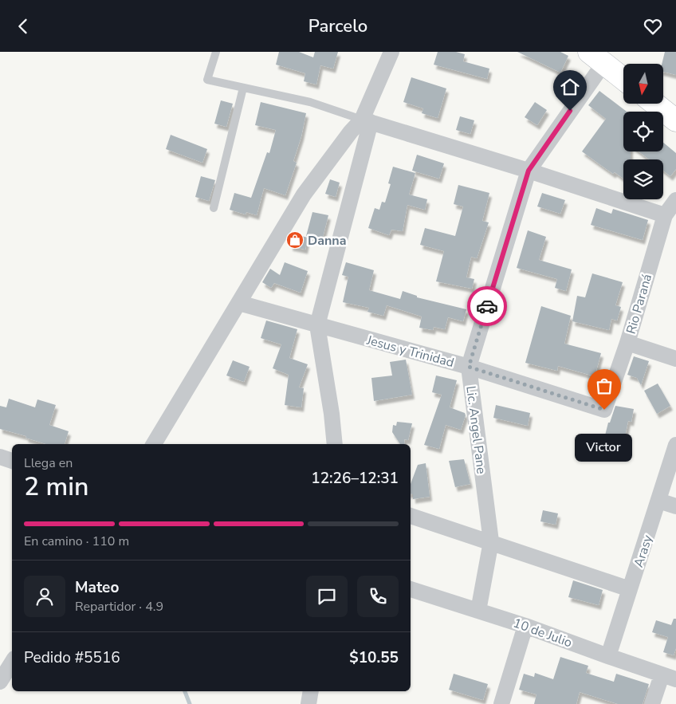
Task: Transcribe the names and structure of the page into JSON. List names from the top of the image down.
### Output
{
  "streets": {
    "street": [
      "Rio Paraná",
      "Jesus y Trinidad",
      "Lic. Angel Pane",
      "Arasy",
      "10 de Julio"
    ]
  },
  "crossings": [
    ["Rio Paraná", "Jesus y Trinidad"],
    ["Jesus y Trinidad", "Lic. Angel Pane"],
    ["Lic. Angel Pane", "10 de Julio"],
    ["Arasy", "10 de Julio"]
  ],
  "places": {
    "shop": ["Danna"],
    "other": ["Victor"]
  },
  "north": "bottom",
  "page": {
    "header": "Parcelo",
    "bubble": "Victor",
    "heading": ["2 min", "Llega en", "12:26–12:31"],
    "panel": [
      "Mateo",
      "Repartidor · 4.9",
      "Pedido #5516",
      "$10.55"
    ],
    "bar": "En camino · 110 m"
  }
}
